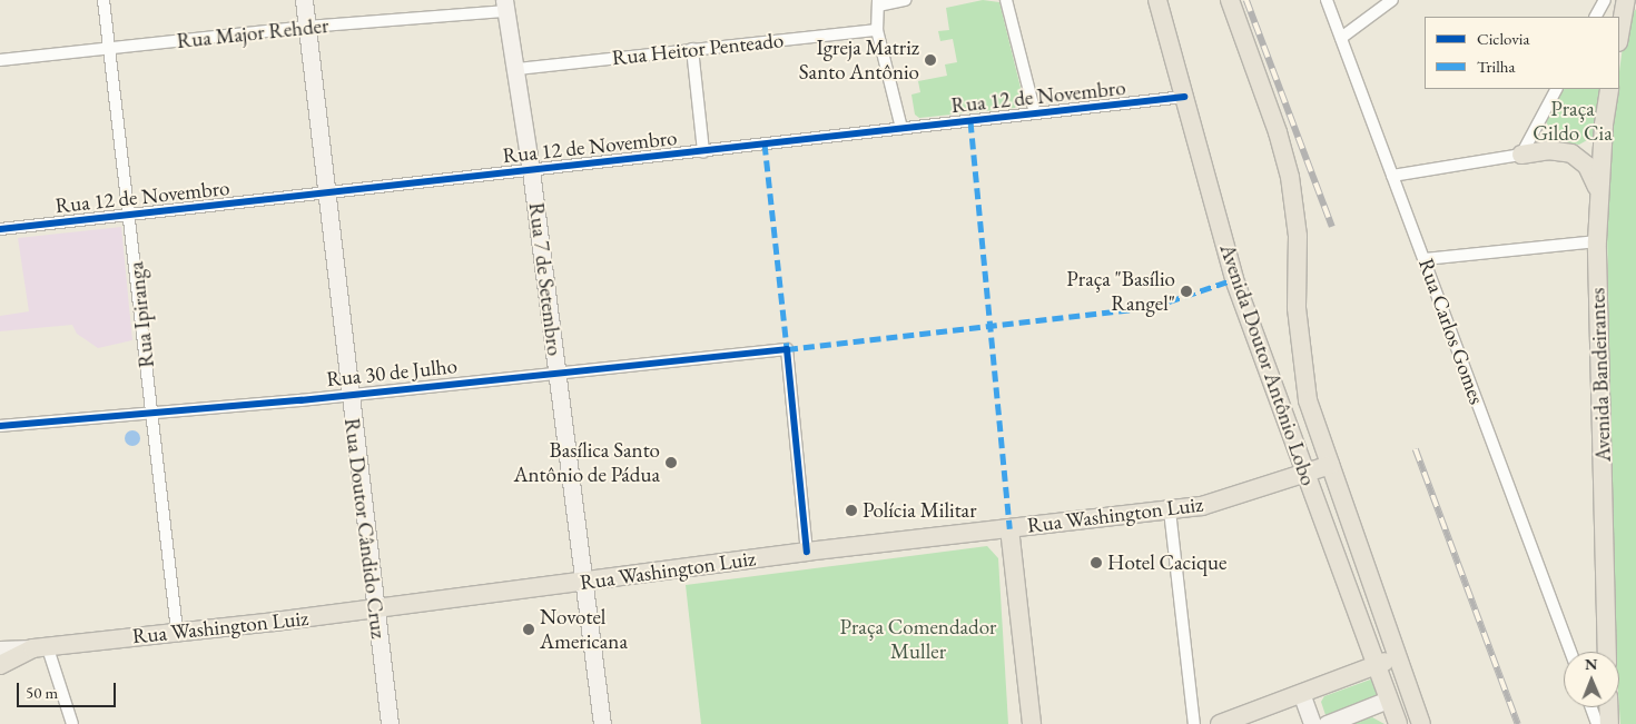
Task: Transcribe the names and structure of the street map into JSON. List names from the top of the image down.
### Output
{
  "streets": {
    "main road": [
      "Rua 7 de Setembro",
      "Avenida Doutor Antônio Lobo",
      "Avenida Bandeirantes",
      "Rua Washington Luiz",
      "Rua Doutor Cândido Cruz"
    ],
    "street": [
      "Rua Major Rehder",
      "Rua Heitor Penteado",
      "Rua 12 de Novembro",
      "Rua Ipiranga",
      "Rua Carlos Gomes",
      "Rua 30 de Julho"
    ]
  },
  "crossings": [
    ["Rua Major Rehder", "Rua 7 de Setembro"],
    ["Rua Major Rehder", "Rua Ipiranga"],
    ["Rua Major Rehder", "Rua Doutor Cândido Cruz"],
    ["Rua Heitor Penteado", "Rua 7 de Setembro"],
    ["Rua 12 de Novembro", "Rua 7 de Setembro"],
    ["Rua 12 de Novembro", "Rua Ipiranga"],
    ["Rua 12 de Novembro", "Avenida Doutor Antônio Lobo"],
    ["Rua 12 de Novembro", "Rua Doutor Cândido Cruz"],
    ["Rua 7 de Setembro", "Rua 30 de Julho"],
    ["Rua 7 de Setembro", "Rua Washington Luiz"],
    ["Rua Ipiranga", "Rua 30 de Julho"],
    ["Rua Ipiranga", "Rua Washington Luiz"],
    ["Avenida Doutor Antônio Lobo", "Rua Washington Luiz"],
    ["Rua 30 de Julho", "Rua Washington Luiz"],
    ["Rua 30 de Julho", "Rua Doutor Cândido Cruz"],
    ["Rua Washington Luiz", "Rua Doutor Cândido Cruz"]
  ],
  "parks": ["Praça Gildo Cia", "Praça Comendador Muller"],
  "places": [
    "Igreja Matriz Santo Antônio",
    "Praça \"Basílio Rangel\"",
    "Basílica Santo Antônio de Pádua",
    "Polícia Militar",
    "Hotel Cacique",
    "Novotel Americana"
  ],
  "legend": ["Ciclovia", "Trilha"],
  "scale_bar": "50 m",
  "north": "top"
}
